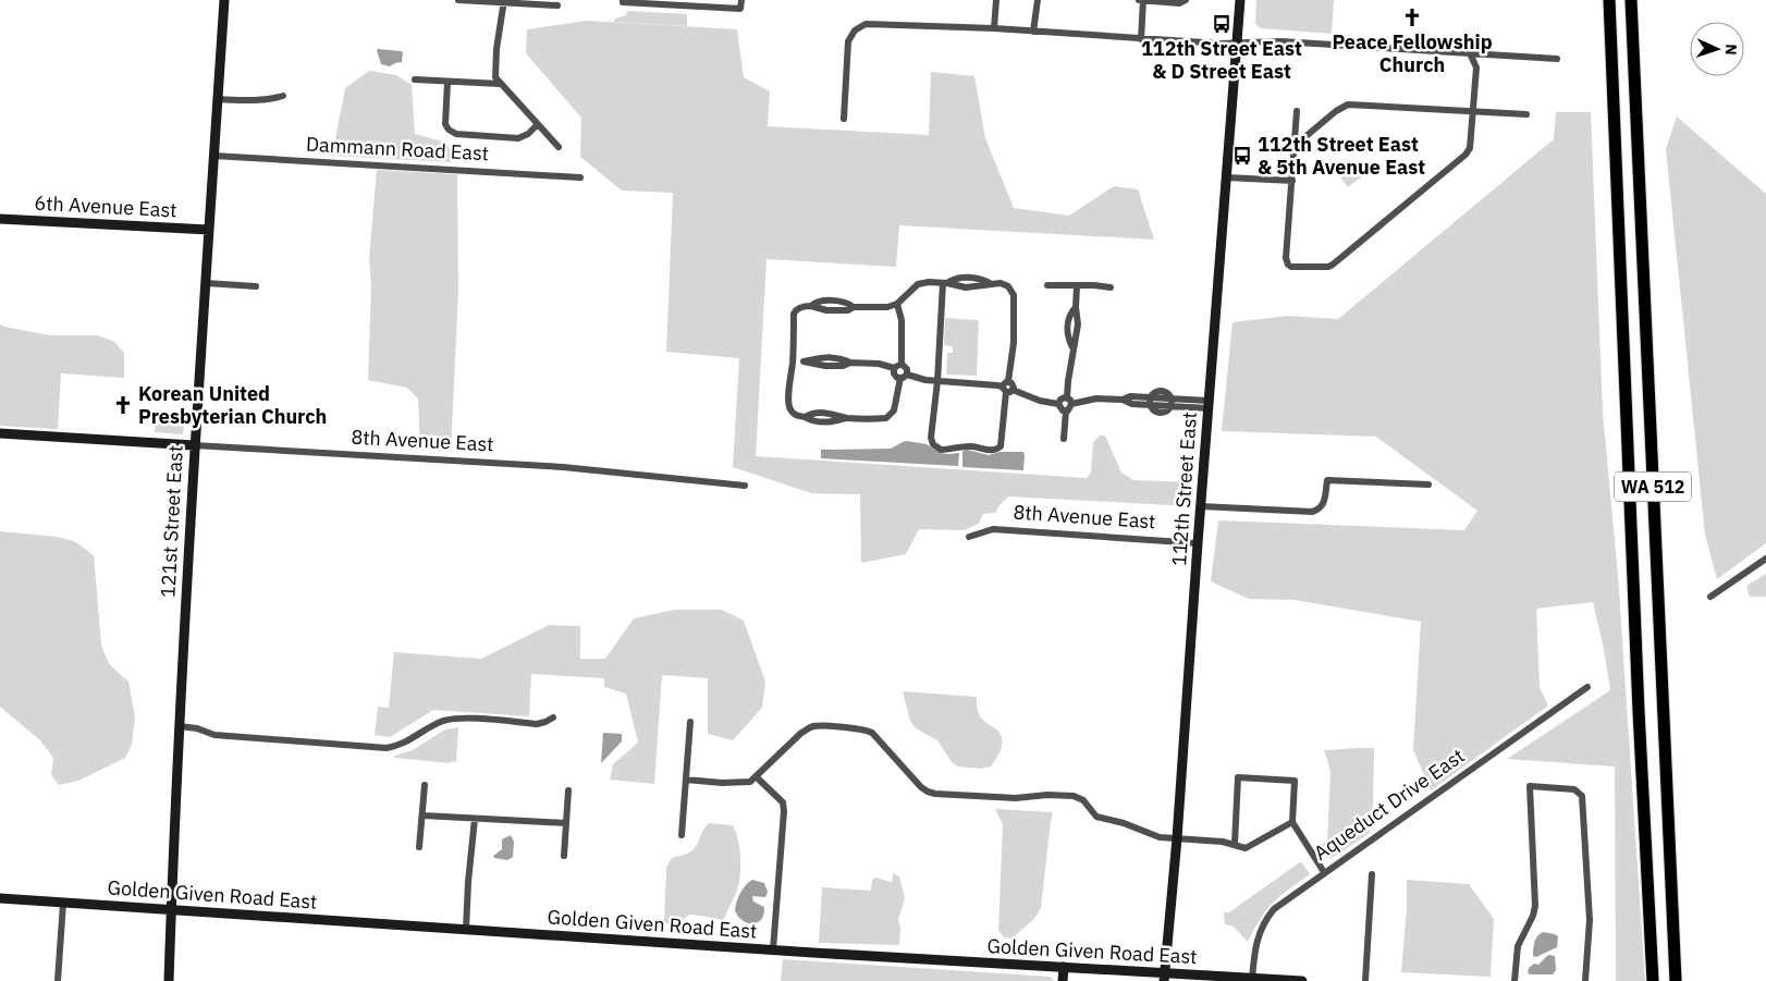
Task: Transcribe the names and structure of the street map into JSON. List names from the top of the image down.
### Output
{
  "streets": {
    "highway": ["WA 512"],
    "street": [
      "Dammann Road East",
      "6th Avenue East",
      "8th Avenue East",
      "112th Street East",
      "121st Street East",
      "Aqueduct Drive East",
      "Golden Given Road East"
    ]
  },
  "crossings": [
    ["Dammann Road East", "121st Street East"],
    ["6th Avenue East", "121st Street East"],
    ["8th Avenue East", "112th Street East"],
    ["8th Avenue East", "121st Street East"],
    ["112th Street East", "Golden Given Road East"],
    ["121st Street East", "Golden Given Road East"],
    ["Aqueduct Drive East", "Golden Given Road East"]
  ],
  "places": {
    "church": ["Peace Fellowship Church", "Korean United Presbyterian Church"],
    "bus stop": ["112th Street East & D Street East", "112th Street East & 5th Avenue East"]
  },
  "north": "right"
}
